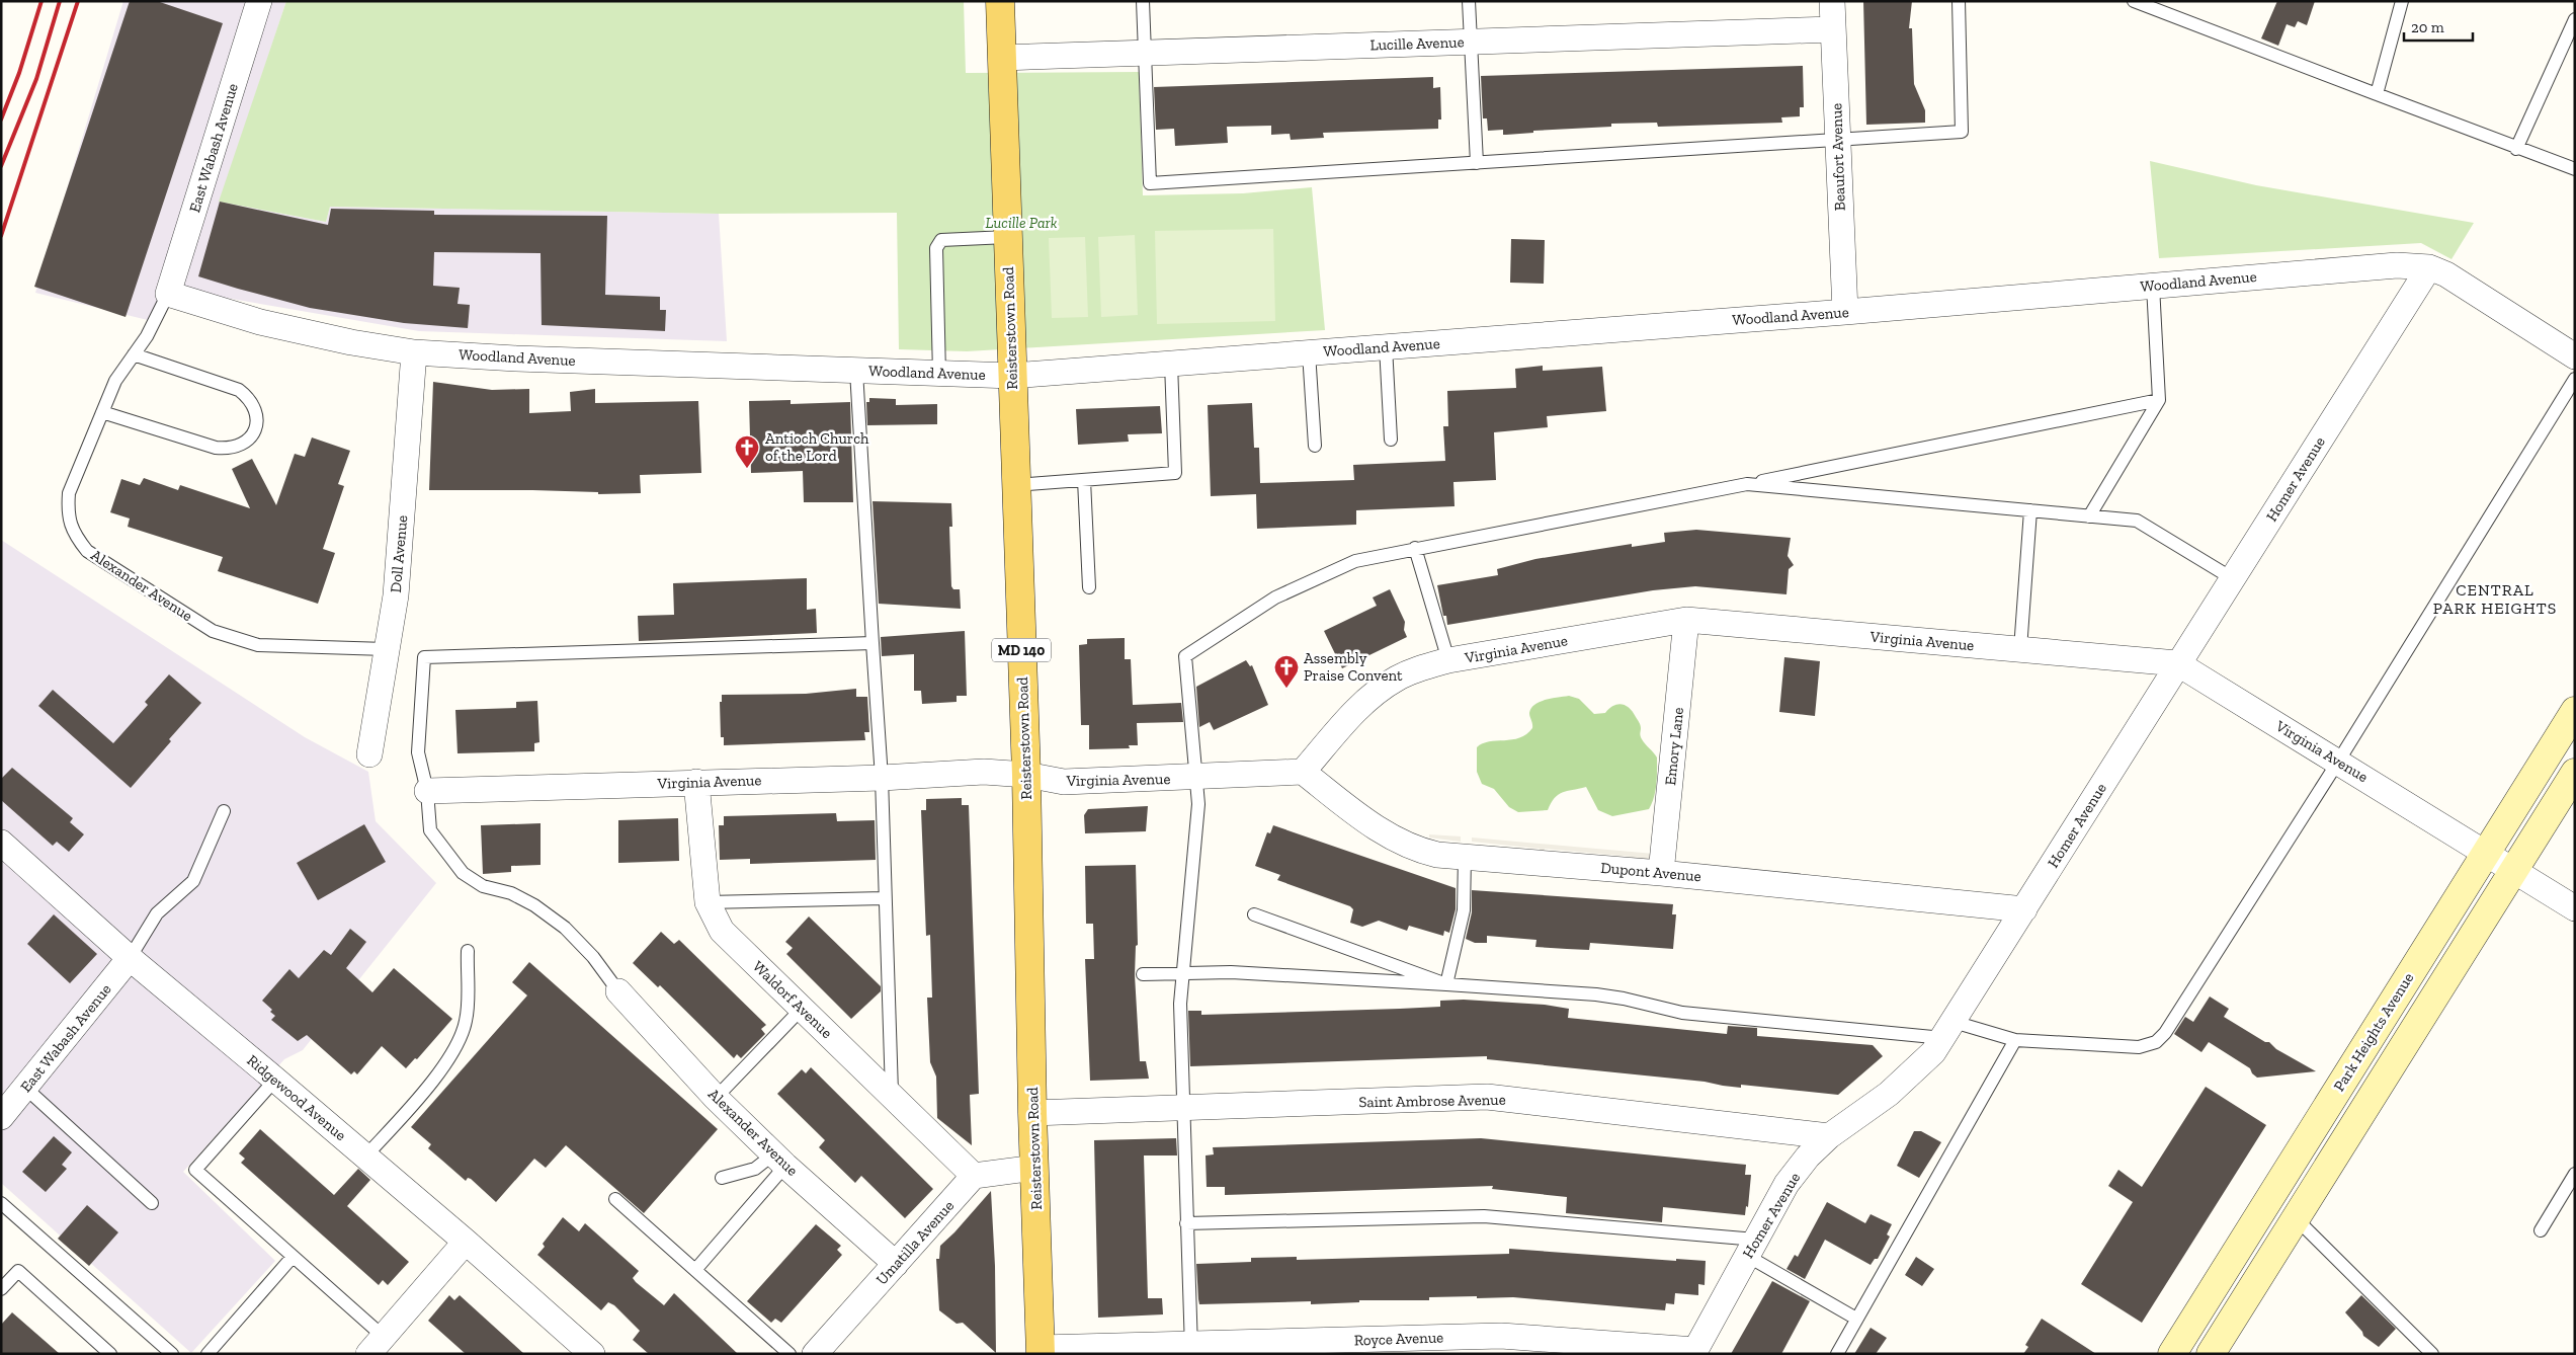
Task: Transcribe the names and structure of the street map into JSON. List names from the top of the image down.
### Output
{
  "streets": {
    "main road": ["Reisterstown Road", "MD 140", "Park Heights Avenue"],
    "street": [
      "Lucille Avenue",
      "East Wabash Avenue",
      "Beaufort Avenue",
      "Woodland Avenue",
      "Homer Avenue",
      "Doll Avenue",
      "Alexander Avenue",
      "Virginia Avenue",
      "Emory Lane",
      "Dupont Avenue",
      "Waldorf Avenue",
      "Ridgewood Avenue",
      "Saint Ambrose Avenue",
      "Umatilla Avenue",
      "Royce Avenue"
    ]
  },
  "crossings": [
    ["Lucille Avenue", "Beaufort Avenue"],
    ["Lucille Avenue", "Reisterstown Road"],
    ["East Wabash Avenue", "Woodland Avenue"],
    ["East Wabash Avenue", "Alexander Avenue"],
    ["East Wabash Avenue", "Ridgewood Avenue"],
    ["Beaufort Avenue", "Woodland Avenue"],
    ["Woodland Avenue", "Reisterstown Road"],
    ["Woodland Avenue", "Homer Avenue"],
    ["Woodland Avenue", "Doll Avenue"],
    ["Woodland Avenue", "Alexander Avenue"],
    ["Reisterstown Road", "Virginia Avenue"],
    ["Reisterstown Road", "Saint Ambrose Avenue"],
    ["Reisterstown Road", "Royce Avenue"],
    ["Homer Avenue", "Virginia Avenue"],
    ["Homer Avenue", "Dupont Avenue"],
    ["Homer Avenue", "Saint Ambrose Avenue"],
    ["Homer Avenue", "Royce Avenue"],
    ["Doll Avenue", "Alexander Avenue"],
    ["Alexander Avenue", "Umatilla Avenue"],
    ["Virginia Avenue", "Emory Lane"],
    ["Virginia Avenue", "Dupont Avenue"],
    ["Virginia Avenue", "Waldorf Avenue"],
    ["Virginia Avenue", "Park Heights Avenue"],
    ["Emory Lane", "Dupont Avenue"],
    ["Waldorf Avenue", "Umatilla Avenue"]
  ],
  "districts": ["CENTRAL PARK HEIGHTS"],
  "parks": ["Lucille Park"],
  "places": {
    "church": ["Antioch Church of the Lord", "Assembly Praise Convent"]
  },
  "scale_bar": "20 m"
}
